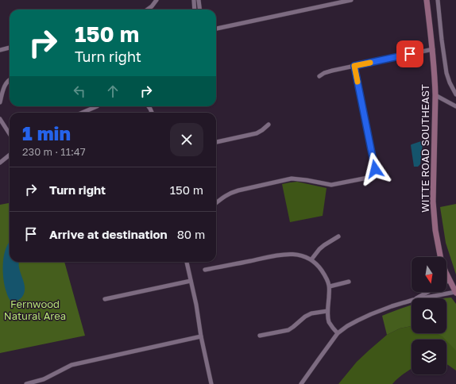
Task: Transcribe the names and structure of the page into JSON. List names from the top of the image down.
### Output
{
  "streets": {
    "street": ["WITTE ROAD SOUTHEAST"]
  },
  "parks": ["Fernwood Natural Area"],
  "north": "bottom",
  "page": {
    "turn": ["150 m", "Turn right"],
    "heading": ["1 min", "230 m · 11:47"],
    "list": [
      {
        "name": "Turn right",
        "value": "150 m"
      },
      {
        "name": "Arrive at destination",
        "value": "80 m"
      }
    ]
  }
}
